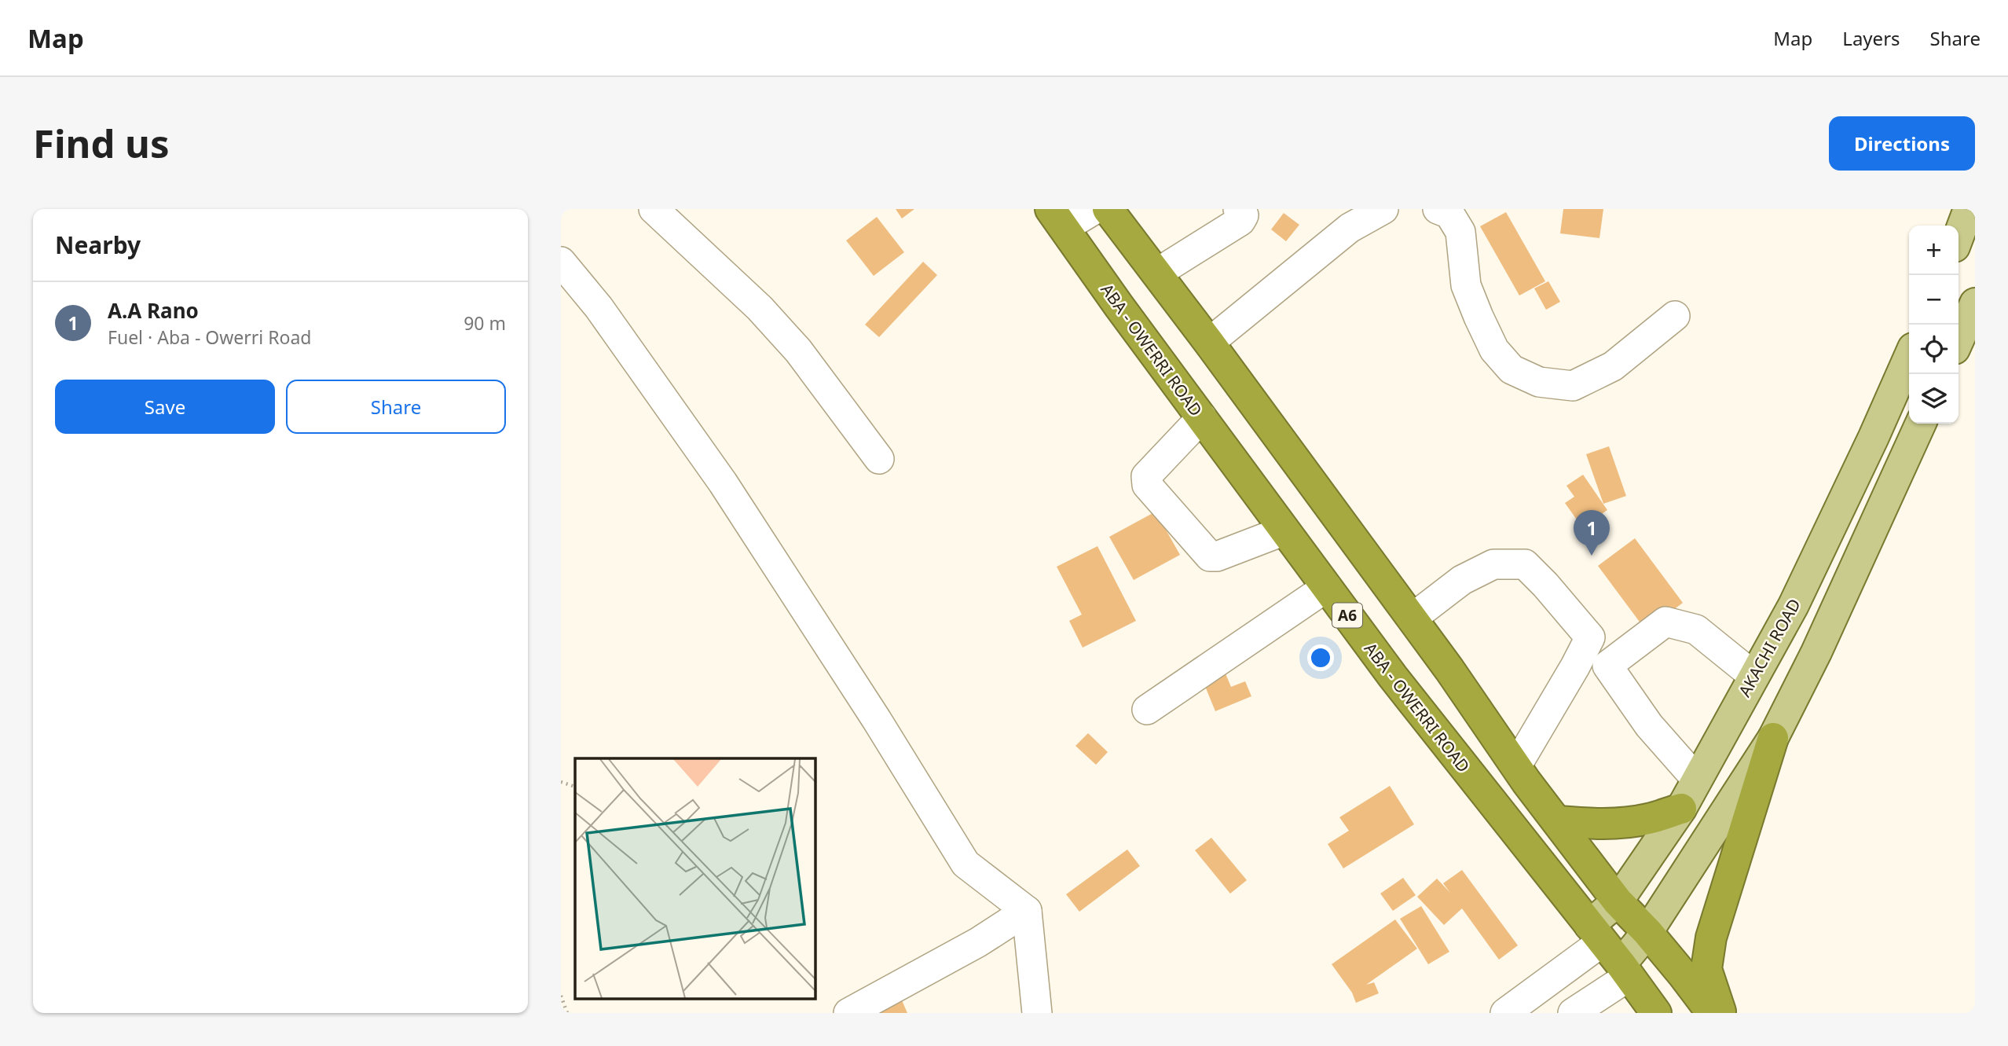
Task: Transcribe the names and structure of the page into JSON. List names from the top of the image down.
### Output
{
  "streets": {
    "highway": ["ABA - OWERRI ROAD", "A6"],
    "main road": ["AKACHI ROAD"]
  },
  "crossings": [
    ["ABA - OWERRI ROAD", "AKACHI ROAD"]
  ],
  "page": {
    "header": "Map",
    "nav": ["Map", "Layers", "Share"],
    "buttons": [
      "Directions",
      ["Save", "Share"]
    ],
    "title": "Find us",
    "heading": "Nearby",
    "map_buttons": ["+", "−"],
    "list": [
      {
        "mark": "1",
        "name": "A.A Rano",
        "note": "Fuel · Aba - Owerri Road",
        "value": "90 m"
      }
    ],
    "pins": "1"
  }
}
